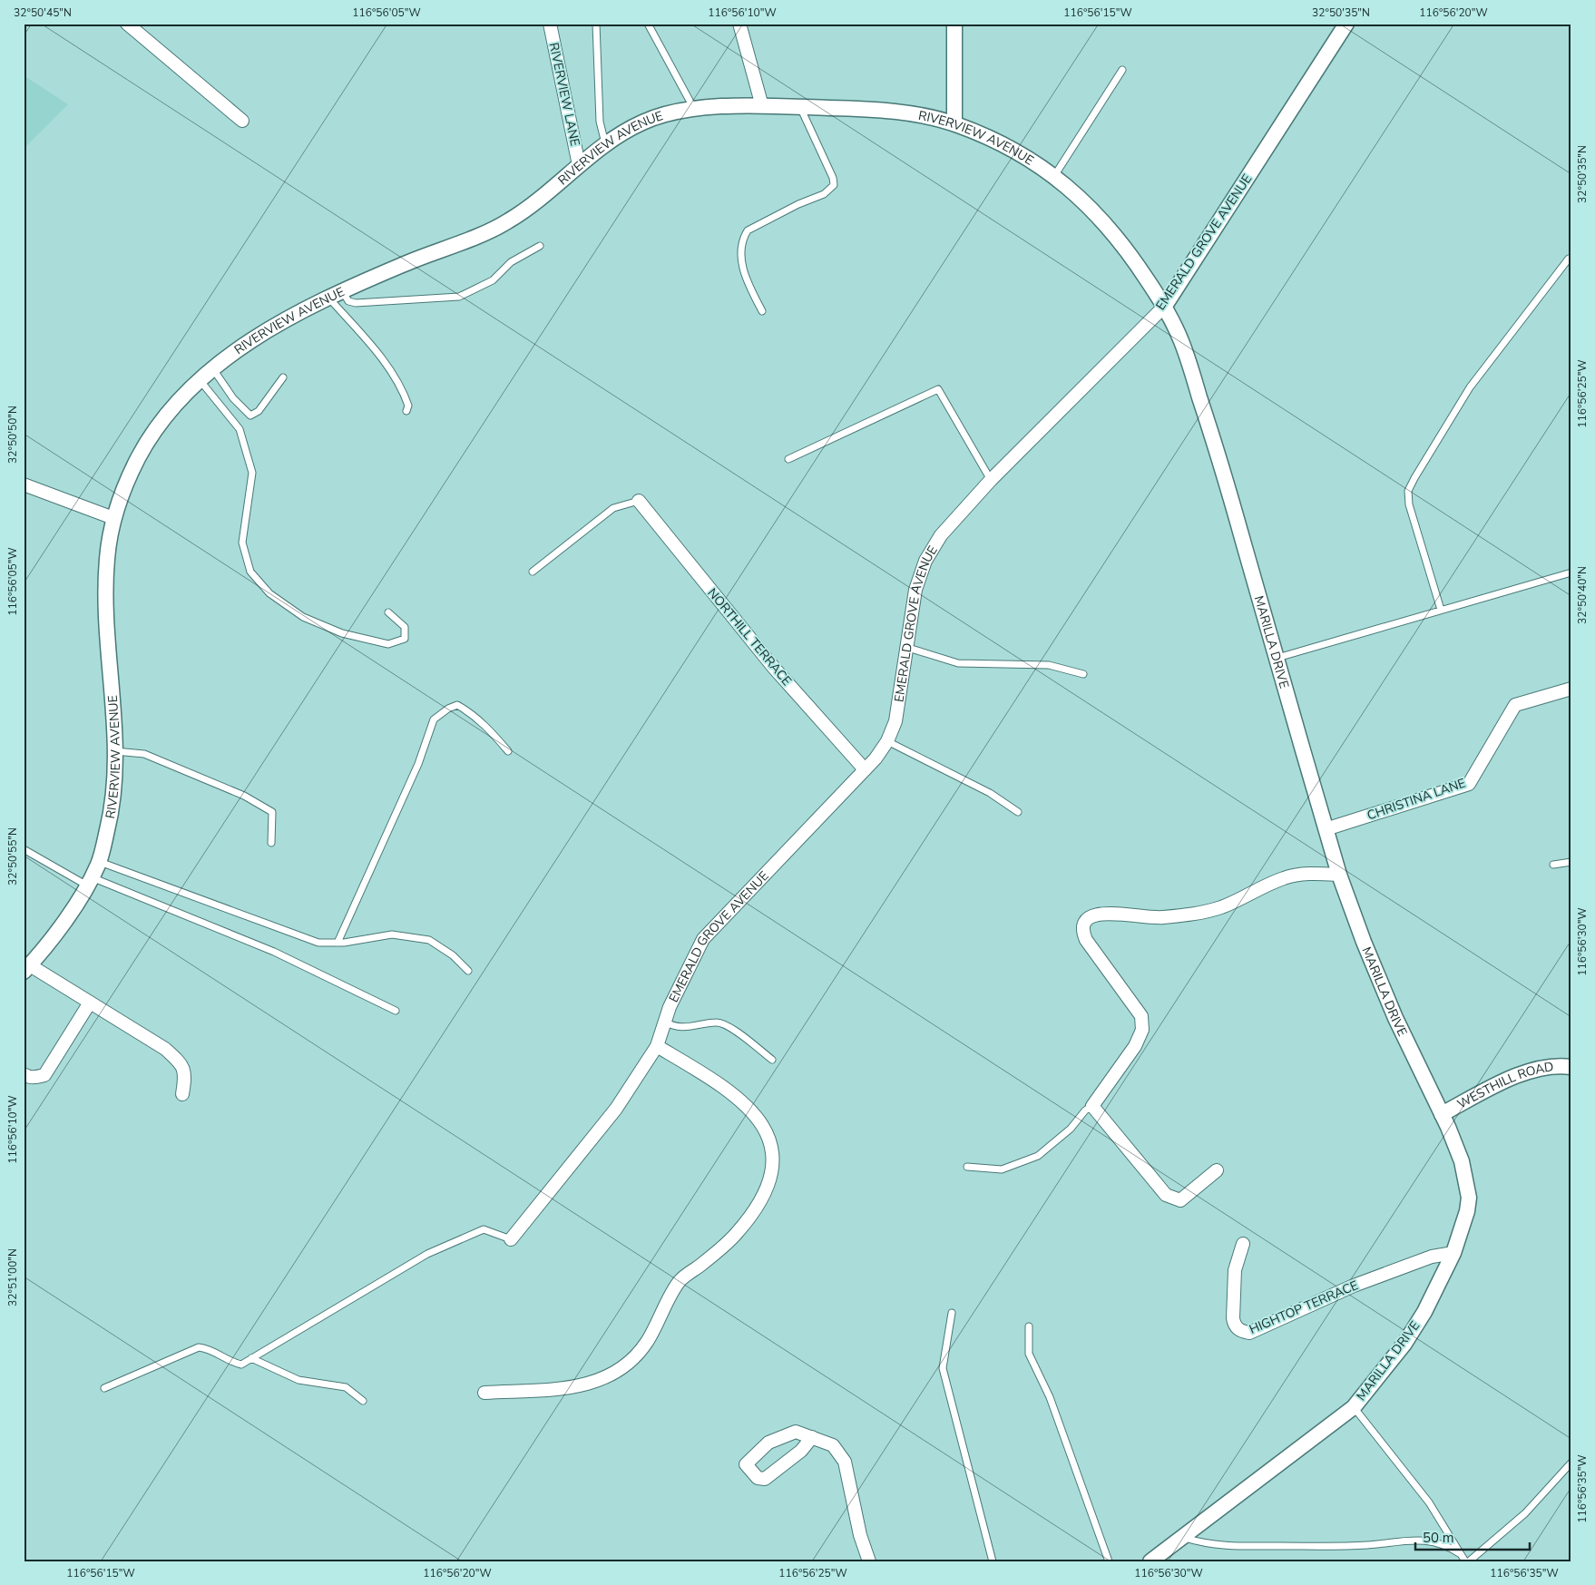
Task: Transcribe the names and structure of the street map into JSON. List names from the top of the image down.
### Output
{
  "streets": {
    "street": [
      "RIVERVIEW LANE",
      "RIVERVIEW AVENUE",
      "EMERALD GROVE AVENUE",
      "NORTHILL TERRACE",
      "MARILLA DRIVE",
      "CHRISTINA LANE",
      "WESTHILL ROAD",
      "HIGHTOP TERRACE"
    ]
  },
  "crossings": [
    ["RIVERVIEW LANE", "RIVERVIEW AVENUE"],
    ["RIVERVIEW AVENUE", "EMERALD GROVE AVENUE"],
    ["RIVERVIEW AVENUE", "MARILLA DRIVE"],
    ["EMERALD GROVE AVENUE", "NORTHILL TERRACE"],
    ["EMERALD GROVE AVENUE", "MARILLA DRIVE"],
    ["MARILLA DRIVE", "CHRISTINA LANE"],
    ["MARILLA DRIVE", "WESTHILL ROAD"],
    ["MARILLA DRIVE", "HIGHTOP TERRACE"]
  ],
  "scale_bar": "50 m",
  "coordinates": [
    "32°50'45\"N",
    "116°56'05\"W",
    "116°56'10\"W",
    "116°56'15\"W",
    "32°50'35\"N",
    "116°56'20\"W",
    "116°56'25\"W",
    "32°50'50\"N",
    "32°50'40\"N",
    "32°50'55\"N",
    "116°56'30\"W",
    "32°51'00\"N",
    "116°56'35\"W"
  ]
}
